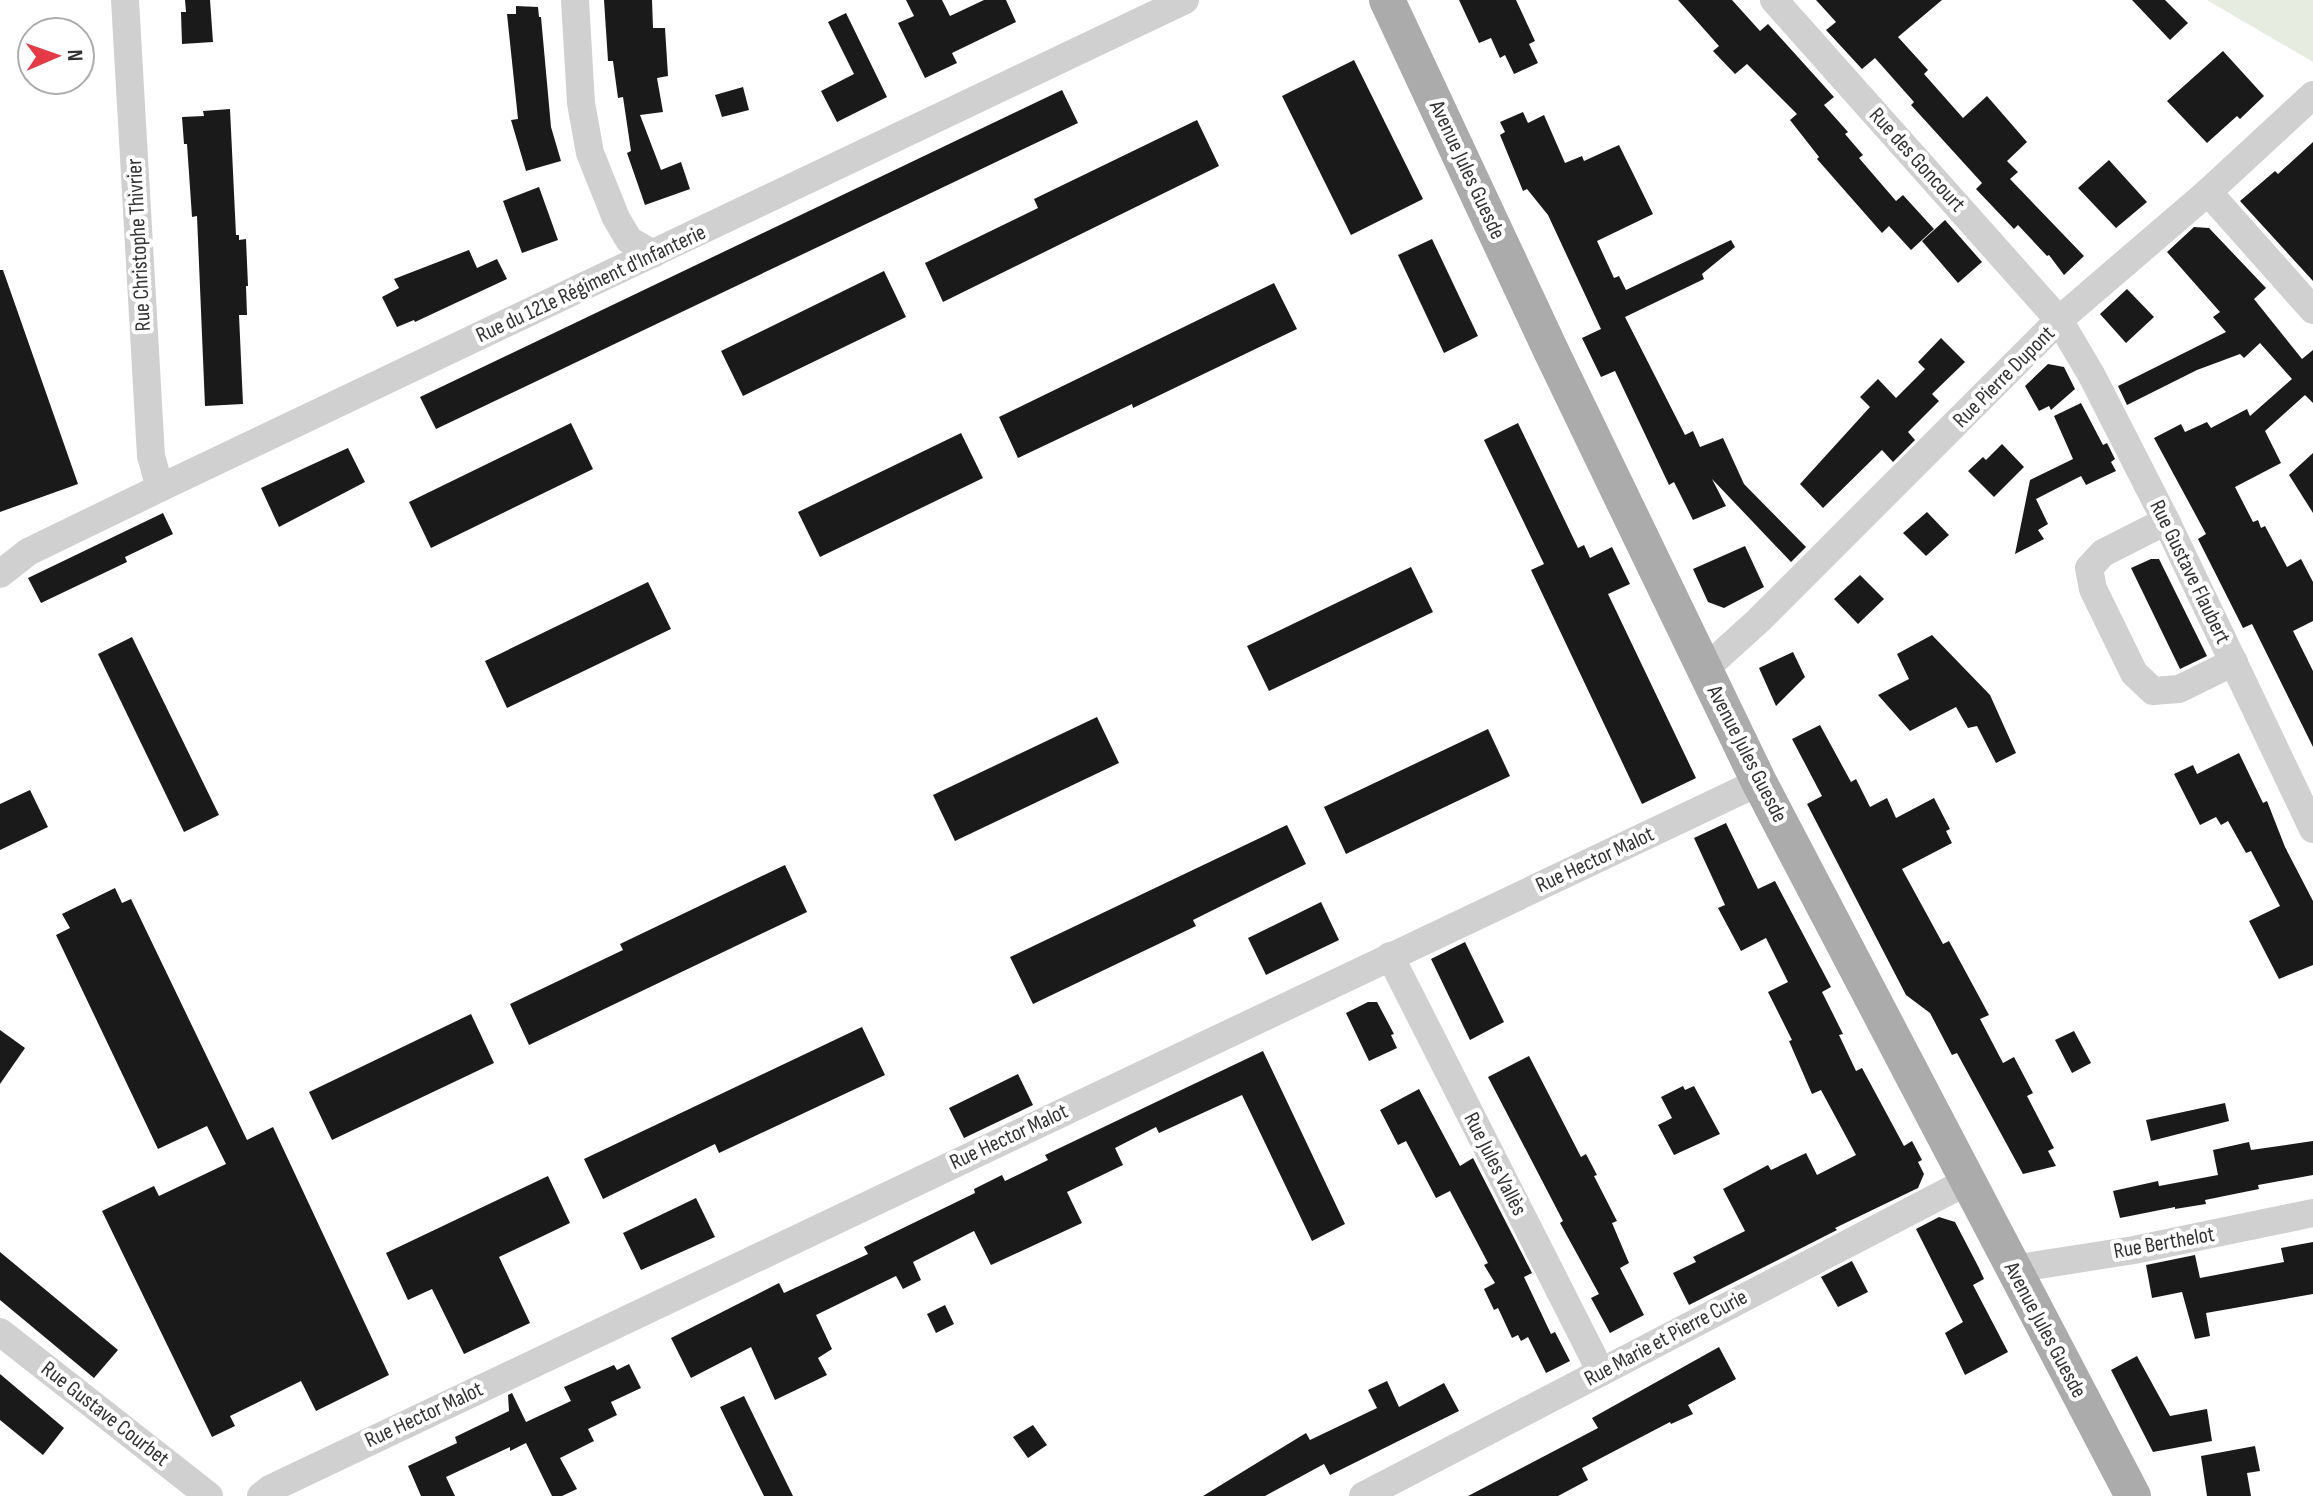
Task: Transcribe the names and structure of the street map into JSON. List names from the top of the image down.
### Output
{
  "streets": {
    "main road": ["Avenue Jules Guesde"],
    "street": [
      "Rue des Goncourt",
      "Rue Christophe Thivrier",
      "Rue du 121e Régiment d'Infanterie",
      "Rue Pierre Dupont",
      "Rue Gustave Flaubert",
      "Rue Hector Malot",
      "Rue Jules Vallès",
      "Rue Berthelot",
      "Rue Marie et Pierre Curie",
      "Rue Gustave Courbet"
    ]
  },
  "crossings": [
    ["Rue des Goncourt", "Rue Pierre Dupont"],
    ["Rue des Goncourt", "Rue Gustave Flaubert"],
    ["Avenue Jules Guesde", "Rue Pierre Dupont"],
    ["Avenue Jules Guesde", "Rue Hector Malot"],
    ["Avenue Jules Guesde", "Rue Berthelot"],
    ["Avenue Jules Guesde", "Rue Marie et Pierre Curie"],
    ["Rue Christophe Thivrier", "Rue du 121e Régiment d'Infanterie"],
    ["Rue Pierre Dupont", "Rue Gustave Flaubert"],
    ["Rue Hector Malot", "Rue Jules Vallès"],
    ["Rue Jules Vallès", "Rue Marie et Pierre Curie"]
  ],
  "north": "right"
}
